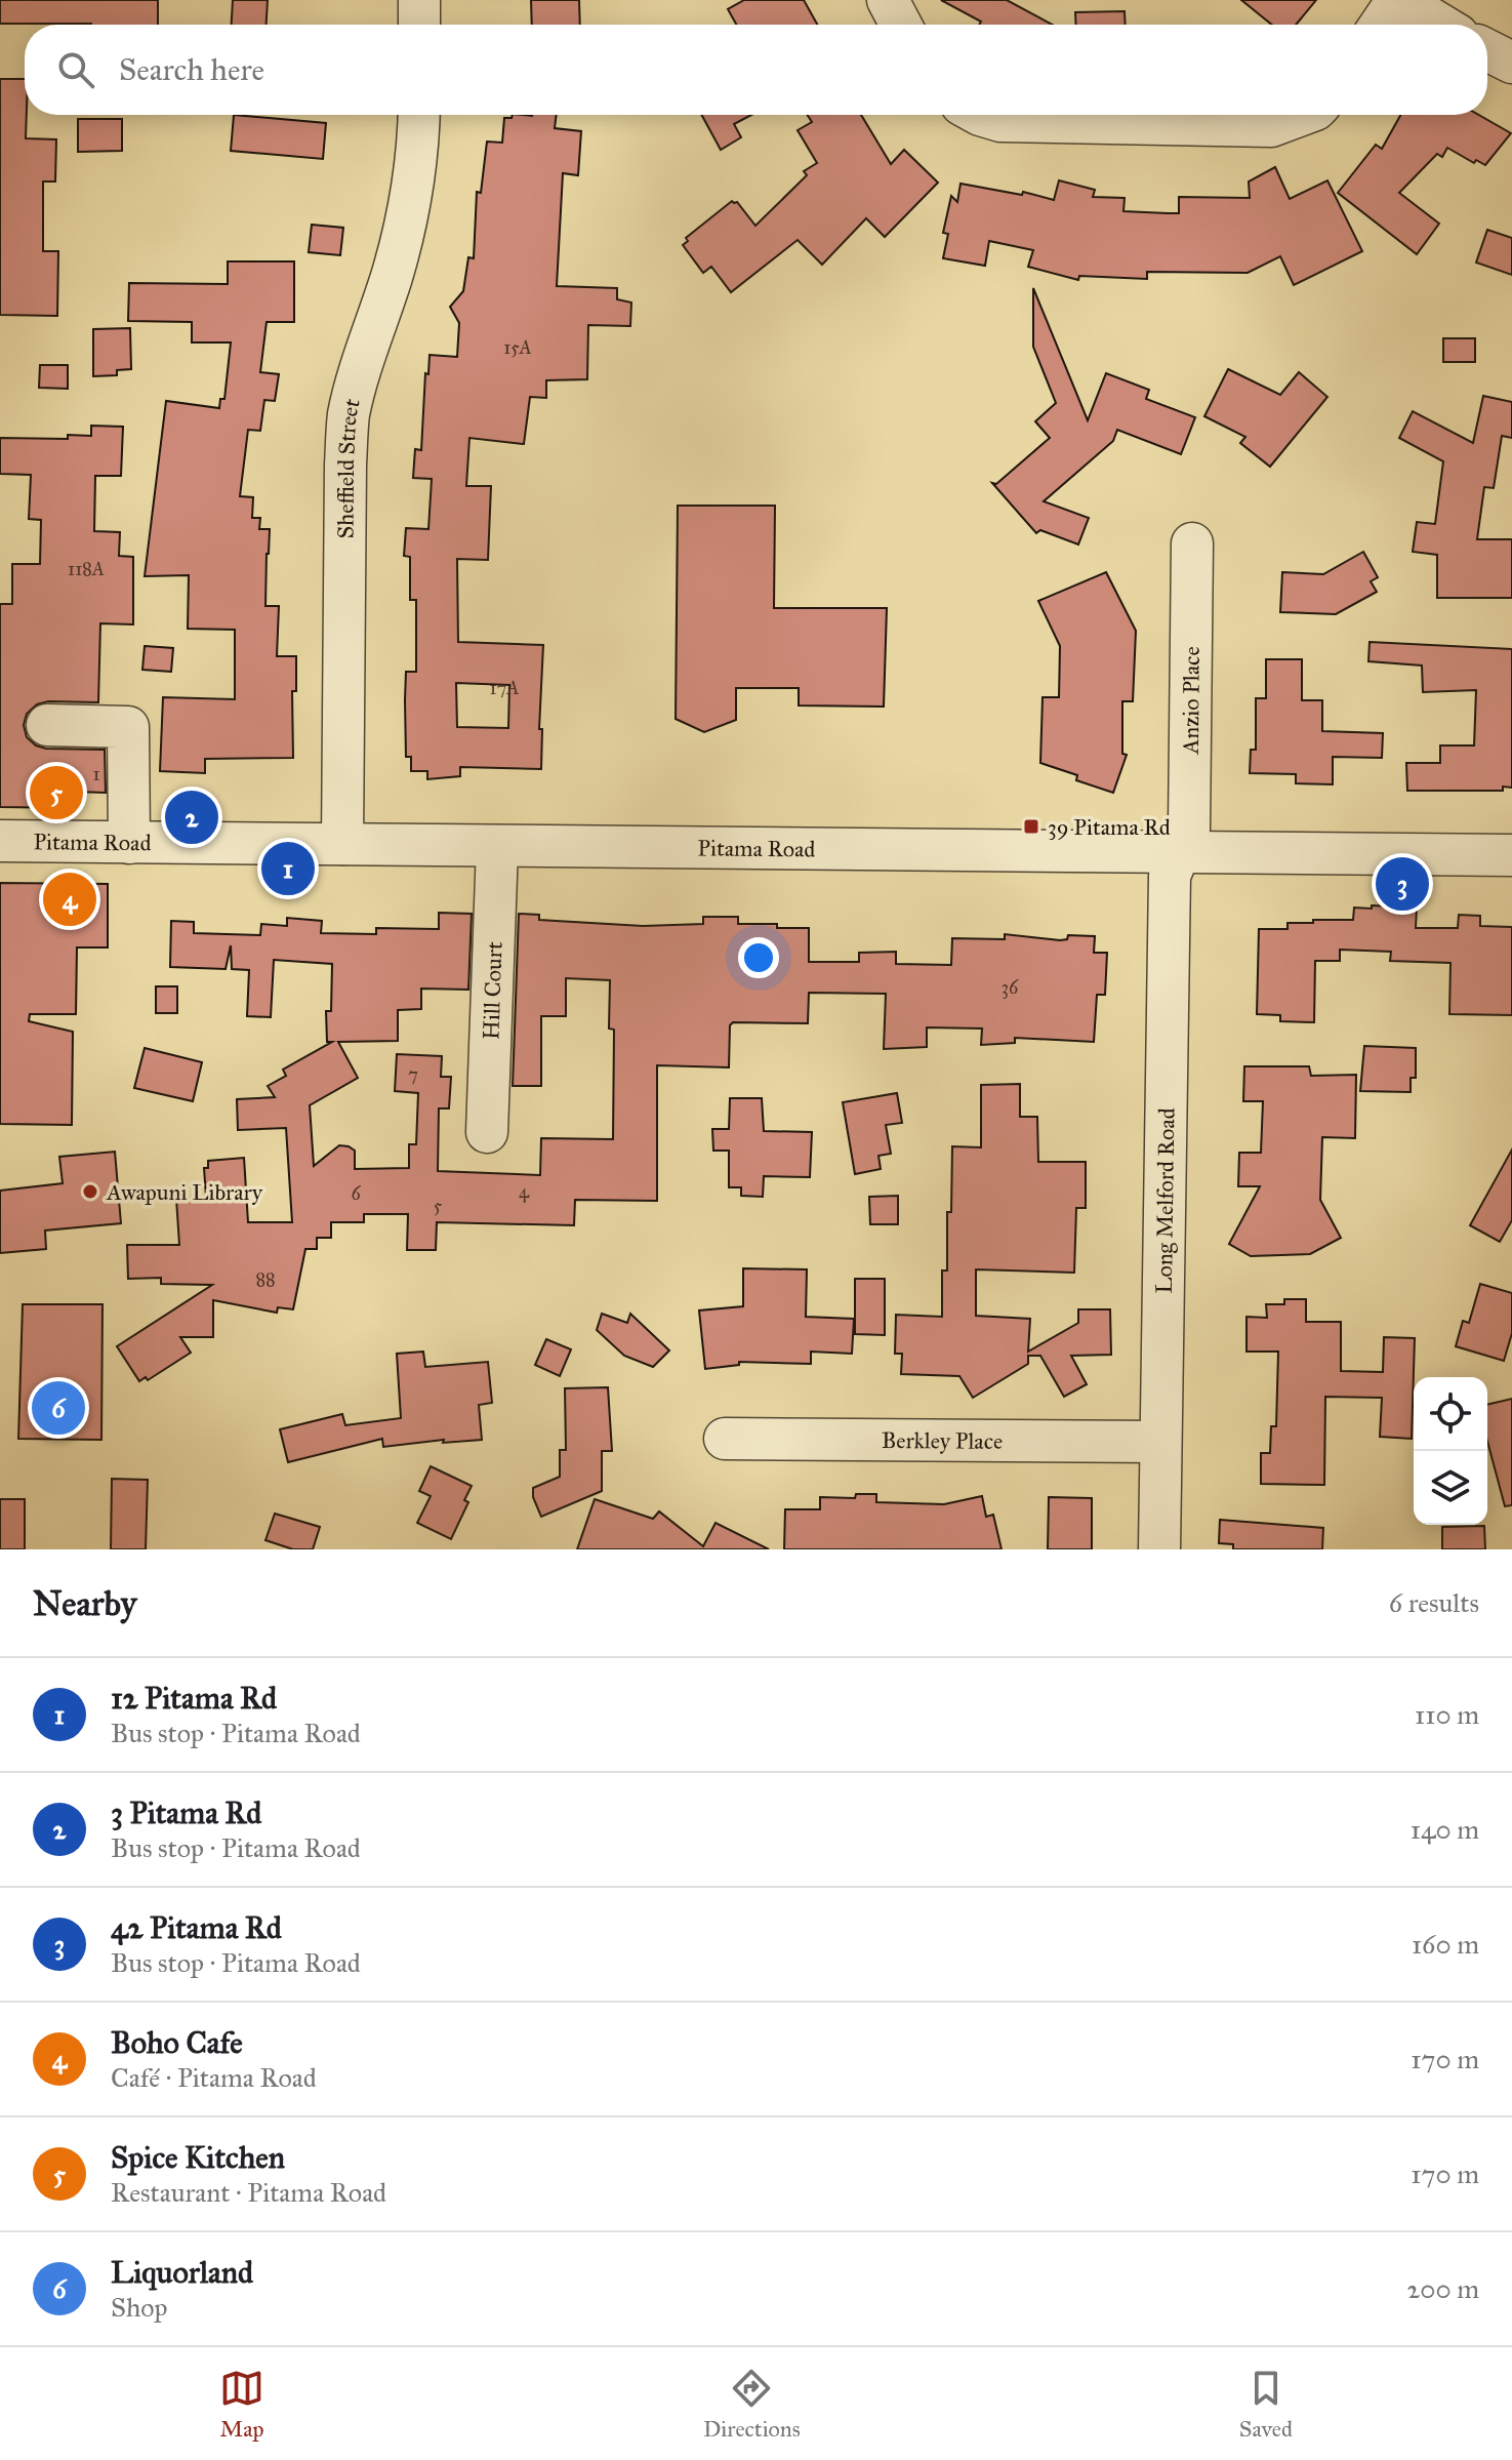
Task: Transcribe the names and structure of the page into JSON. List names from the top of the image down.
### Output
{
  "streets": {
    "street": [
      "Sheffield Street",
      "Anzio Place",
      "Pitama Road",
      "Hill Court",
      "Long Melford Road",
      "Berkley Place"
    ]
  },
  "crossings": [
    ["Sheffield Street", "Pitama Road"],
    ["Anzio Place", "Pitama Road"],
    ["Anzio Place", "Long Melford Road"],
    ["Pitama Road", "Hill Court"],
    ["Pitama Road", "Long Melford Road"],
    ["Long Melford Road", "Berkley Place"]
  ],
  "places": {
    "transit": ["39 Pitama Rd"],
    "other": ["Awapuni Library"]
  },
  "house_numbers": [
    "15A",
    "118A",
    "17A",
    "1",
    "36",
    "7",
    "4",
    "6",
    "5",
    "88"
  ],
  "page": {
    "search": "Search here",
    "pins": [
      "5",
      "2",
      "1",
      "3",
      "4",
      "6"
    ],
    "heading": ["Nearby", "6 results"],
    "list": [
      {
        "mark": "1",
        "name": "12 Pitama Rd",
        "note": "Bus stop · Pitama Road",
        "value": "110 m"
      },
      {
        "mark": "2",
        "name": "3 Pitama Rd",
        "note": "Bus stop · Pitama Road",
        "value": "140 m"
      },
      {
        "mark": "3",
        "name": "42 Pitama Rd",
        "note": "Bus stop · Pitama Road",
        "value": "160 m"
      },
      {
        "mark": "4",
        "name": "Boho Cafe",
        "note": "Café · Pitama Road",
        "value": "170 m"
      },
      {
        "mark": "5",
        "name": "Spice Kitchen",
        "note": "Restaurant · Pitama Road",
        "value": "170 m"
      },
      {
        "mark": "6",
        "name": "Liquorland",
        "note": "Shop",
        "value": "200 m"
      }
    ],
    "nav": ["Map", "Directions", "Saved"]
  }
}
